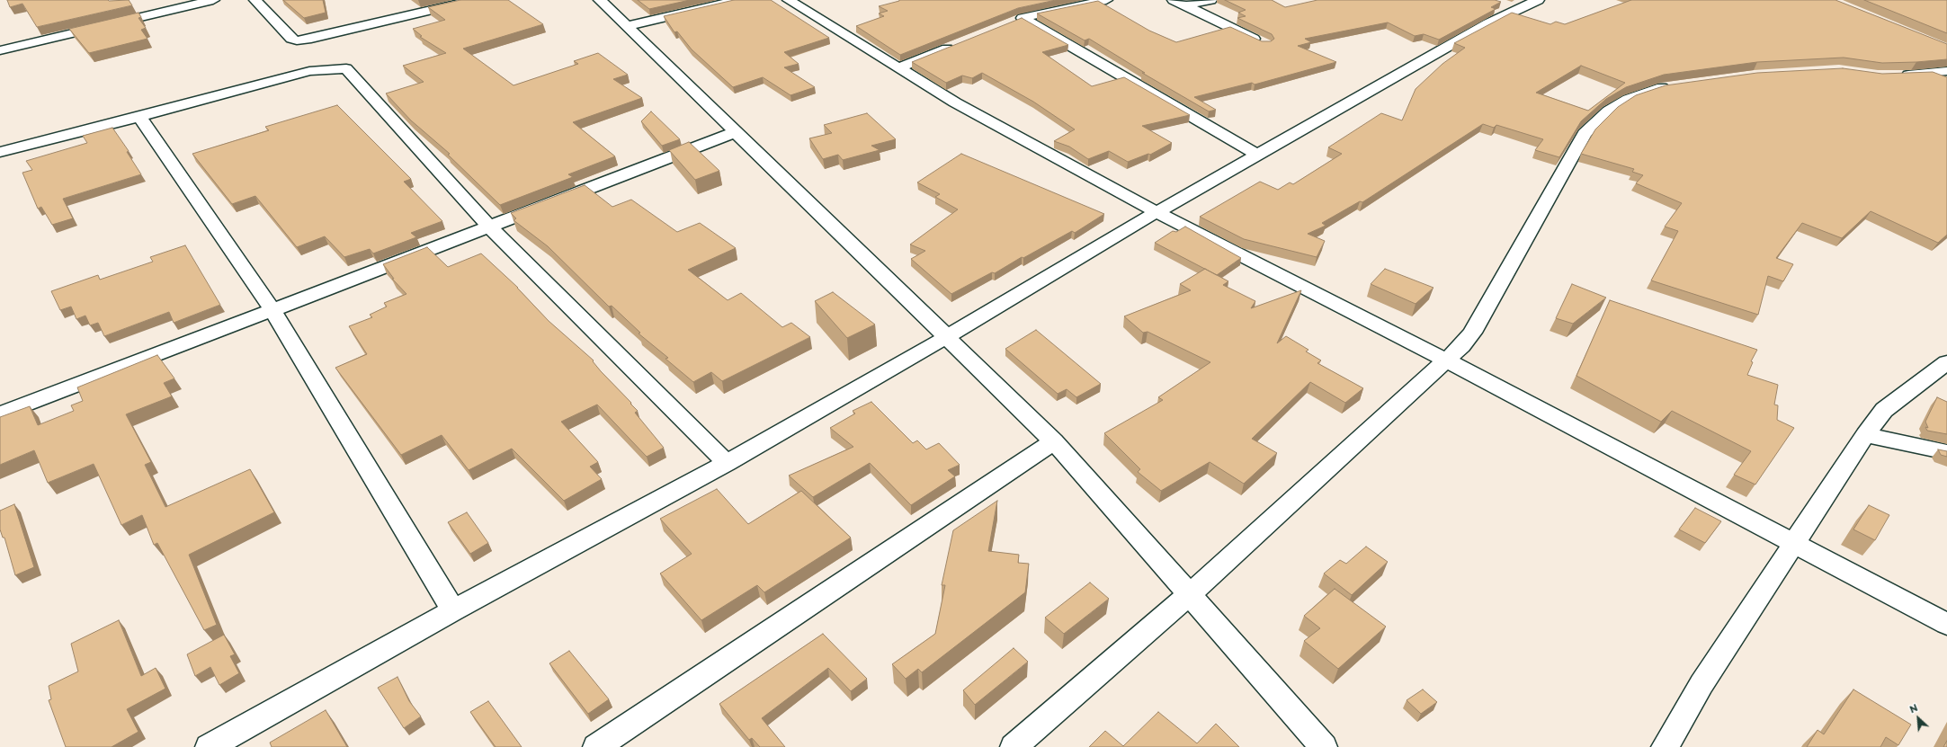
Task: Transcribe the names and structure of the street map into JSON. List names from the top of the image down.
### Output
{
  "north": "top left"
}
